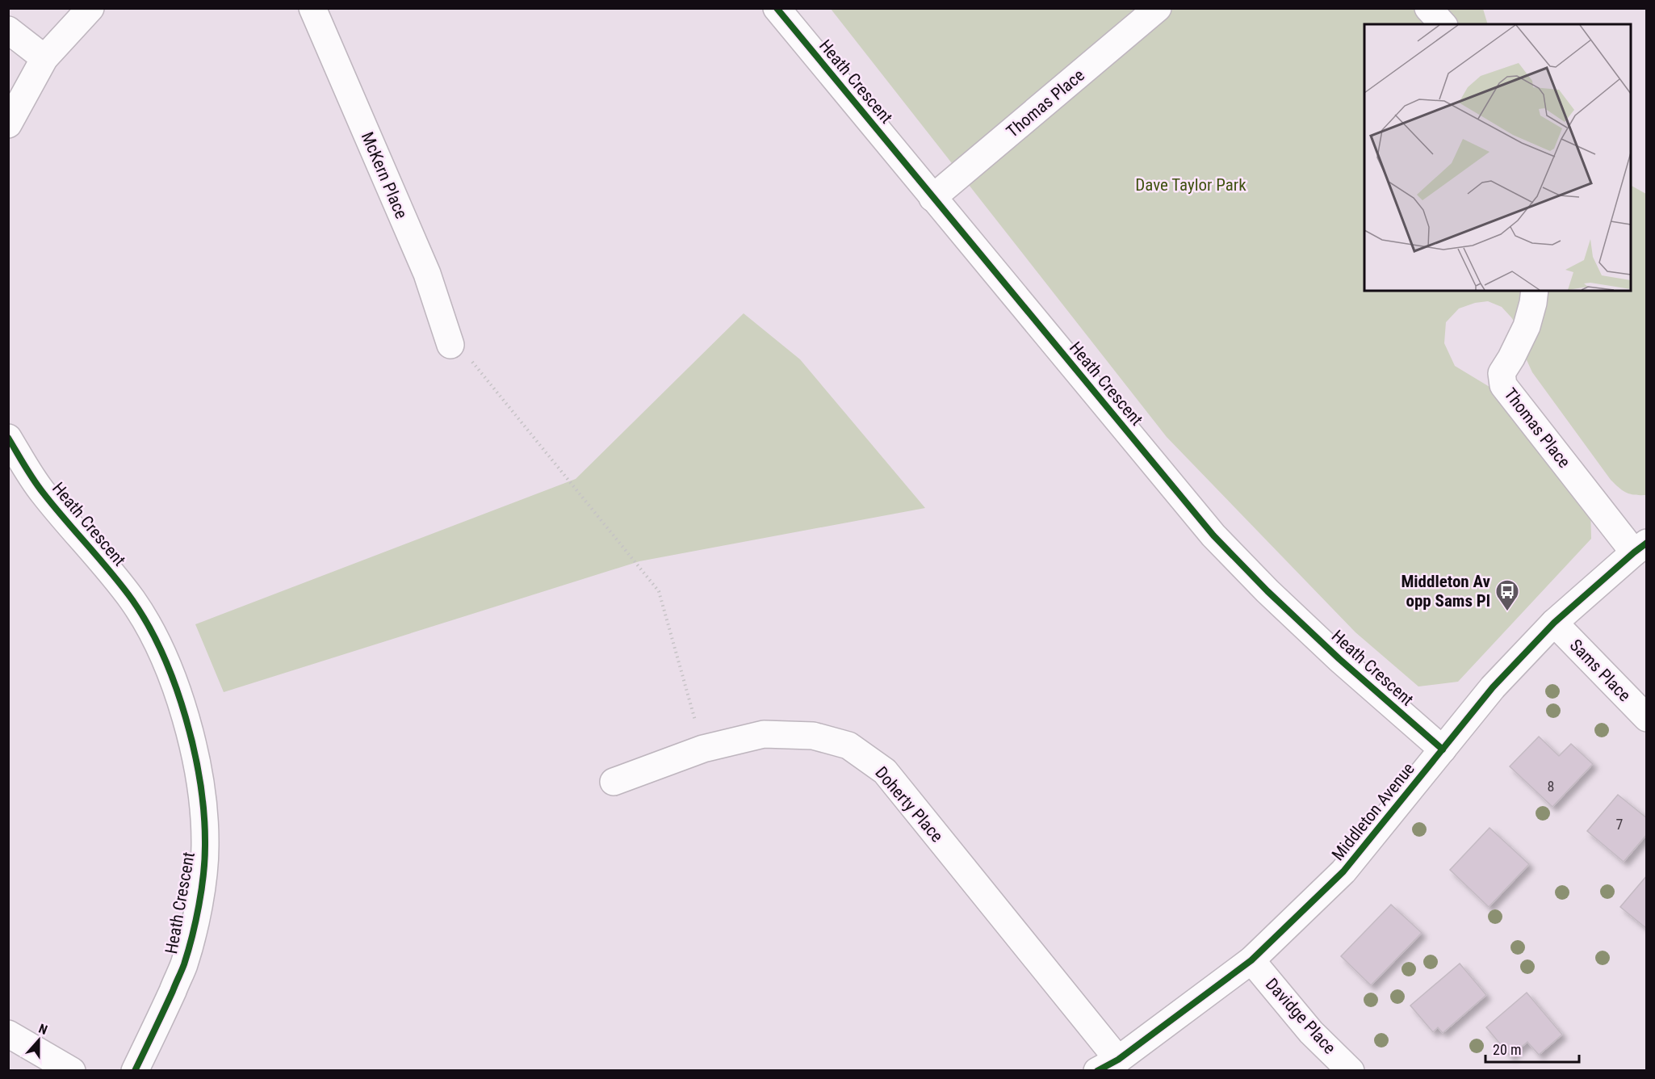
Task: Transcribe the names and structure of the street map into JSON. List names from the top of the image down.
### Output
{
  "streets": {
    "street": [
      "Heath Crescent",
      "Thomas Place",
      "McKern Place",
      "Sams Place",
      "Doherty Place",
      "Middleton Avenue",
      "Davidge Place"
    ]
  },
  "crossings": [
    ["Heath Crescent", "Thomas Place"],
    ["Heath Crescent", "Middleton Avenue"],
    ["Thomas Place", "Middleton Avenue"],
    ["Sams Place", "Middleton Avenue"],
    ["Doherty Place", "Middleton Avenue"],
    ["Middleton Avenue", "Davidge Place"]
  ],
  "parks": ["Dave Taylor Park"],
  "places": {
    "bus stop": ["Middleton Av opp Sams Pl"]
  },
  "house_numbers": ["8", "7"],
  "scale_bar": "20 m",
  "north": "top"
}
